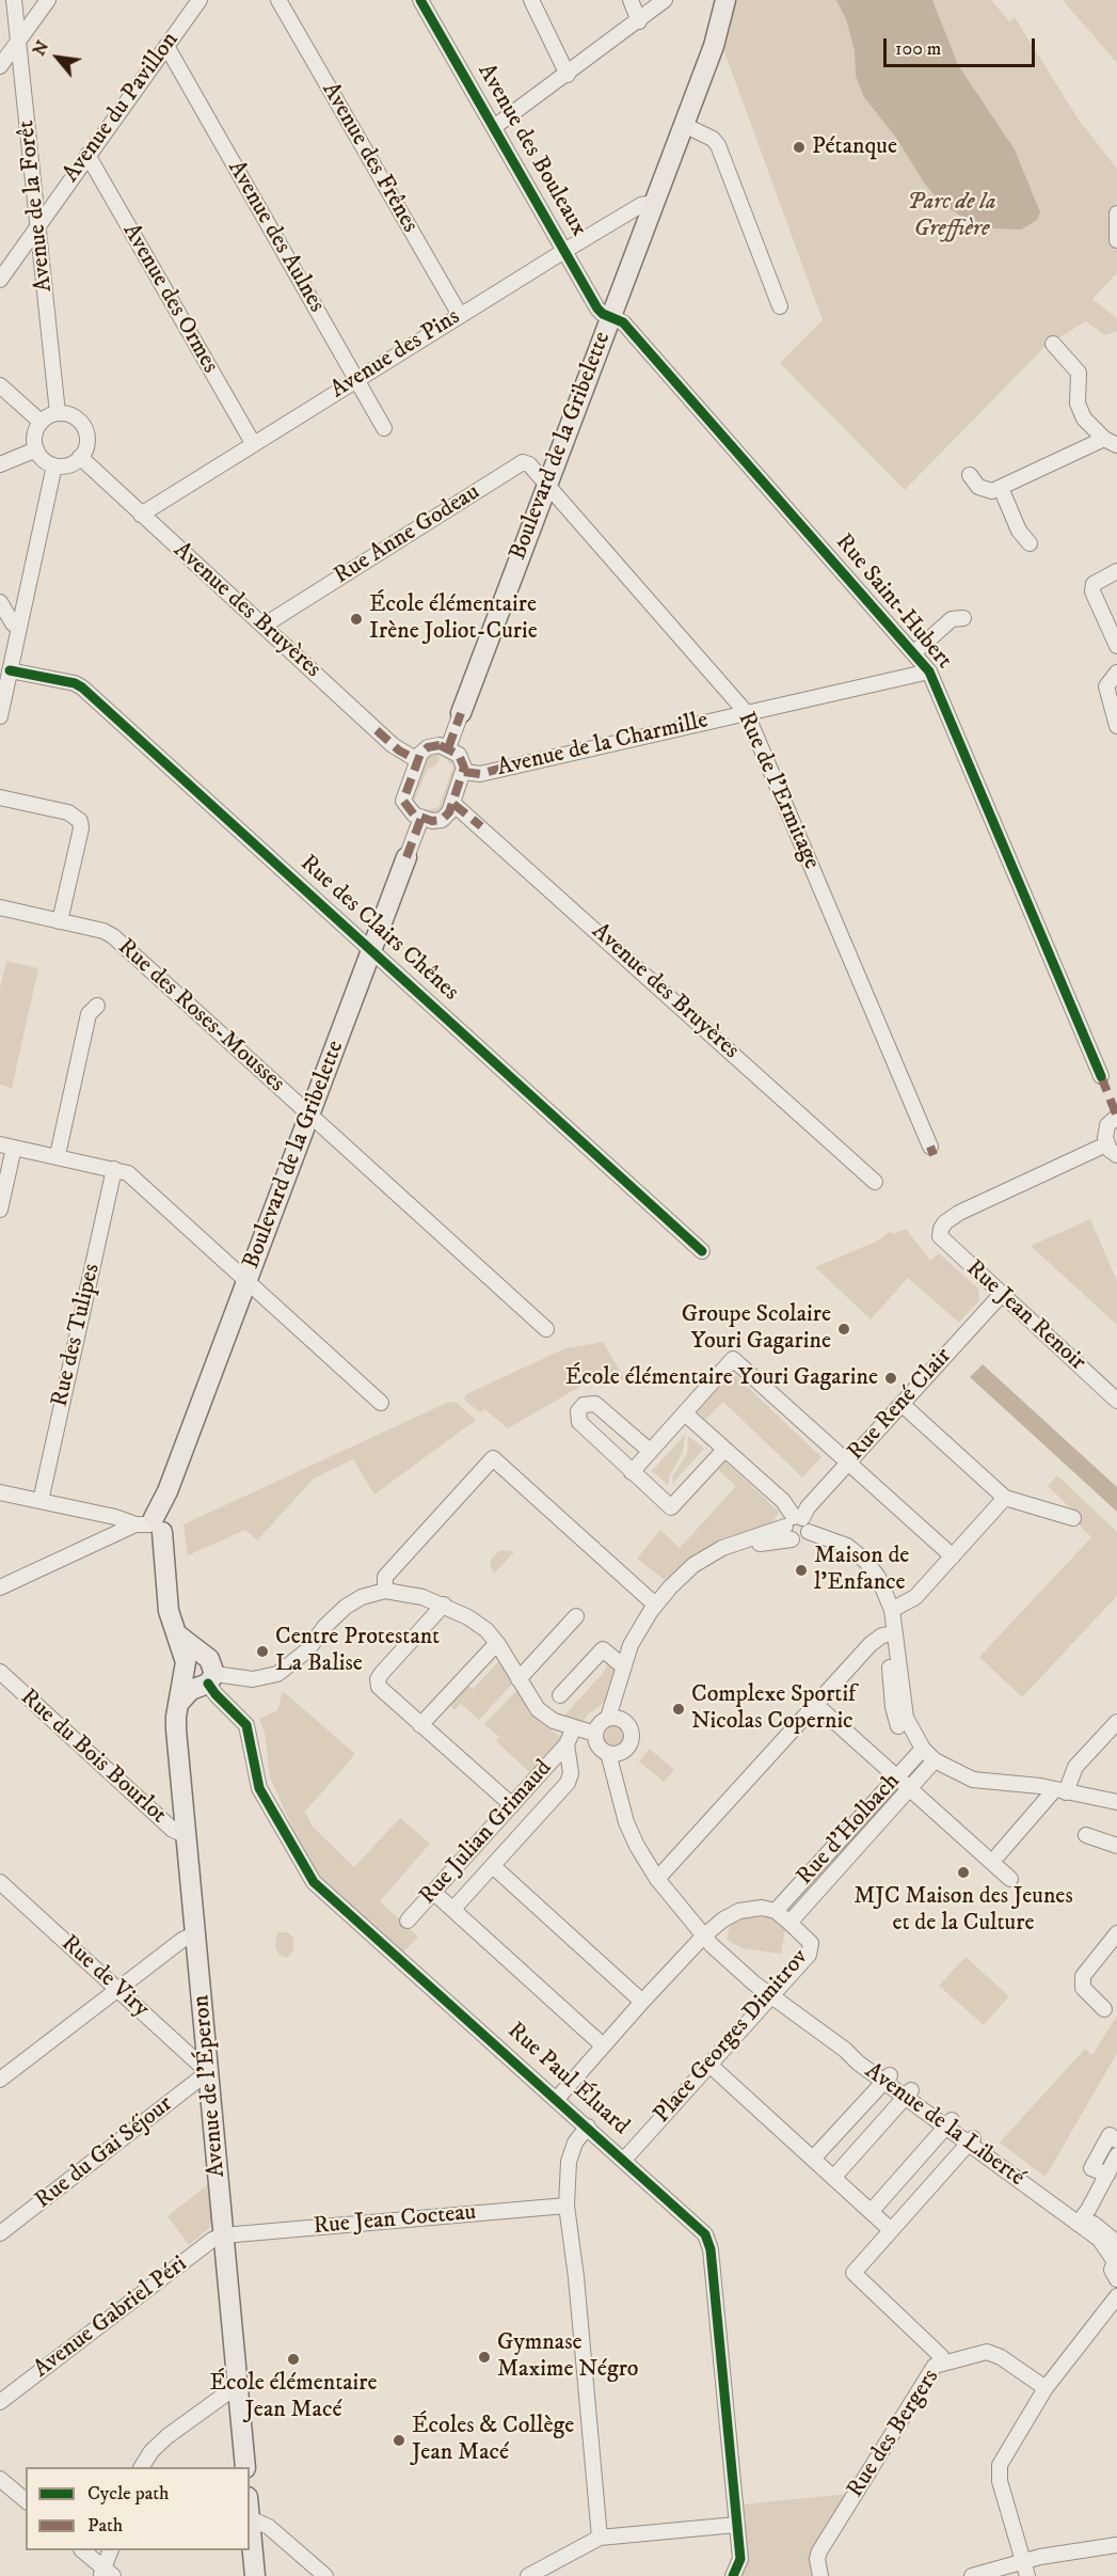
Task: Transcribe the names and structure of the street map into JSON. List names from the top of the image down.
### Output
{
  "streets": {
    "main road": ["Boulevard de la Gribelette", "Avenue de l'Éperon"],
    "street": [
      "Avenue du Pavillon",
      "Avenue des Bouleaux",
      "Avenue des Frênes",
      "Avenue de la Forêt",
      "Avenue des Aulnes",
      "Avenue des Ormes",
      "Avenue des Pins",
      "Rue Anne Godeau",
      "Rue Saint-Hubert",
      "Avenue des Bruyères",
      "Avenue de la Charmille",
      "Rue de l'Ermitage",
      "Rue des Clairs Chênes",
      "Rue des Roses-Mousses",
      "Rue Jean Renoir",
      "Rue des Tulipes",
      "Rue René Clair",
      "Rue du Bois Bourlot",
      "Rue d'Holbach",
      "Rue Julian Grimaud",
      "Rue de Viry",
      "Place Georges Dimitrov",
      "Rue Paul Éluard",
      "Avenue de la Liberté",
      "Rue du Gai Séjour",
      "Rue Jean Cocteau",
      "Avenue Gabriel Péri",
      "Rue des Bergers"
    ]
  },
  "crossings": [
    ["Avenue du Pavillon", "Avenue de la Forêt"],
    ["Avenue du Pavillon", "Avenue des Aulnes"],
    ["Avenue du Pavillon", "Avenue des Ormes"],
    ["Avenue des Bouleaux", "Avenue des Pins"],
    ["Avenue des Bouleaux", "Boulevard de la Gribelette"],
    ["Avenue des Bouleaux", "Rue Saint-Hubert"],
    ["Avenue des Frênes", "Avenue des Pins"],
    ["Avenue de la Forêt", "Avenue des Bruyères"],
    ["Avenue des Aulnes", "Avenue des Pins"],
    ["Avenue des Ormes", "Avenue des Pins"],
    ["Avenue des Pins", "Boulevard de la Gribelette"],
    ["Avenue des Pins", "Avenue des Bruyères"],
    ["Boulevard de la Gribelette", "Rue Anne Godeau"],
    ["Boulevard de la Gribelette", "Rue Saint-Hubert"],
    ["Boulevard de la Gribelette", "Avenue des Bruyères"],
    ["Boulevard de la Gribelette", "Avenue de la Charmille"],
    ["Boulevard de la Gribelette", "Rue de l'Ermitage"],
    ["Boulevard de la Gribelette", "Rue des Clairs Chênes"],
    ["Boulevard de la Gribelette", "Rue des Roses-Mousses"],
    ["Boulevard de la Gribelette", "Avenue de l'Éperon"],
    ["Rue Anne Godeau", "Avenue des Bruyères"],
    ["Rue Anne Godeau", "Rue de l'Ermitage"],
    ["Rue Saint-Hubert", "Avenue de la Charmille"],
    ["Avenue des Bruyères", "Avenue de la Charmille"],
    ["Avenue de la Charmille", "Rue de l'Ermitage"],
    ["Rue Jean Renoir", "Rue René Clair"],
    ["Rue du Bois Bourlot", "Avenue de l'Éperon"],
    ["Rue d'Holbach", "Place Georges Dimitrov"],
    ["Rue de Viry", "Avenue de l'Éperon"],
    ["Rue de Viry", "Rue du Gai Séjour"],
    ["Place Georges Dimitrov", "Rue Paul Éluard"],
    ["Place Georges Dimitrov", "Avenue de la Liberté"],
    ["Rue Paul Éluard", "Avenue de l'Éperon"],
    ["Avenue de l'Éperon", "Rue du Gai Séjour"],
    ["Avenue de l'Éperon", "Rue Jean Cocteau"],
    ["Avenue de l'Éperon", "Avenue Gabriel Péri"],
    ["Rue Jean Cocteau", "Avenue Gabriel Péri"]
  ],
  "parks": ["Parc de la Greffière"],
  "places": [
    "Pétanque",
    "École élémentaire Irène Joliot-Curie",
    "Groupe Scolaire Youri Gagarine",
    "École élémentaire Youri Gagarine",
    "Maison de l’Enfance",
    "Centre Protestant La Balise",
    "Complexe Sportif Nicolas Copernic",
    "MJC Maison des Jeunes et de la Culture",
    "Gymnase Maxime Négro",
    "École élémentaire Jean Macé",
    "Écoles & Collège Jean Macé"
  ],
  "legend": ["Cycle path", "Path"],
  "scale_bar": "100 m",
  "north": "top left"
}
